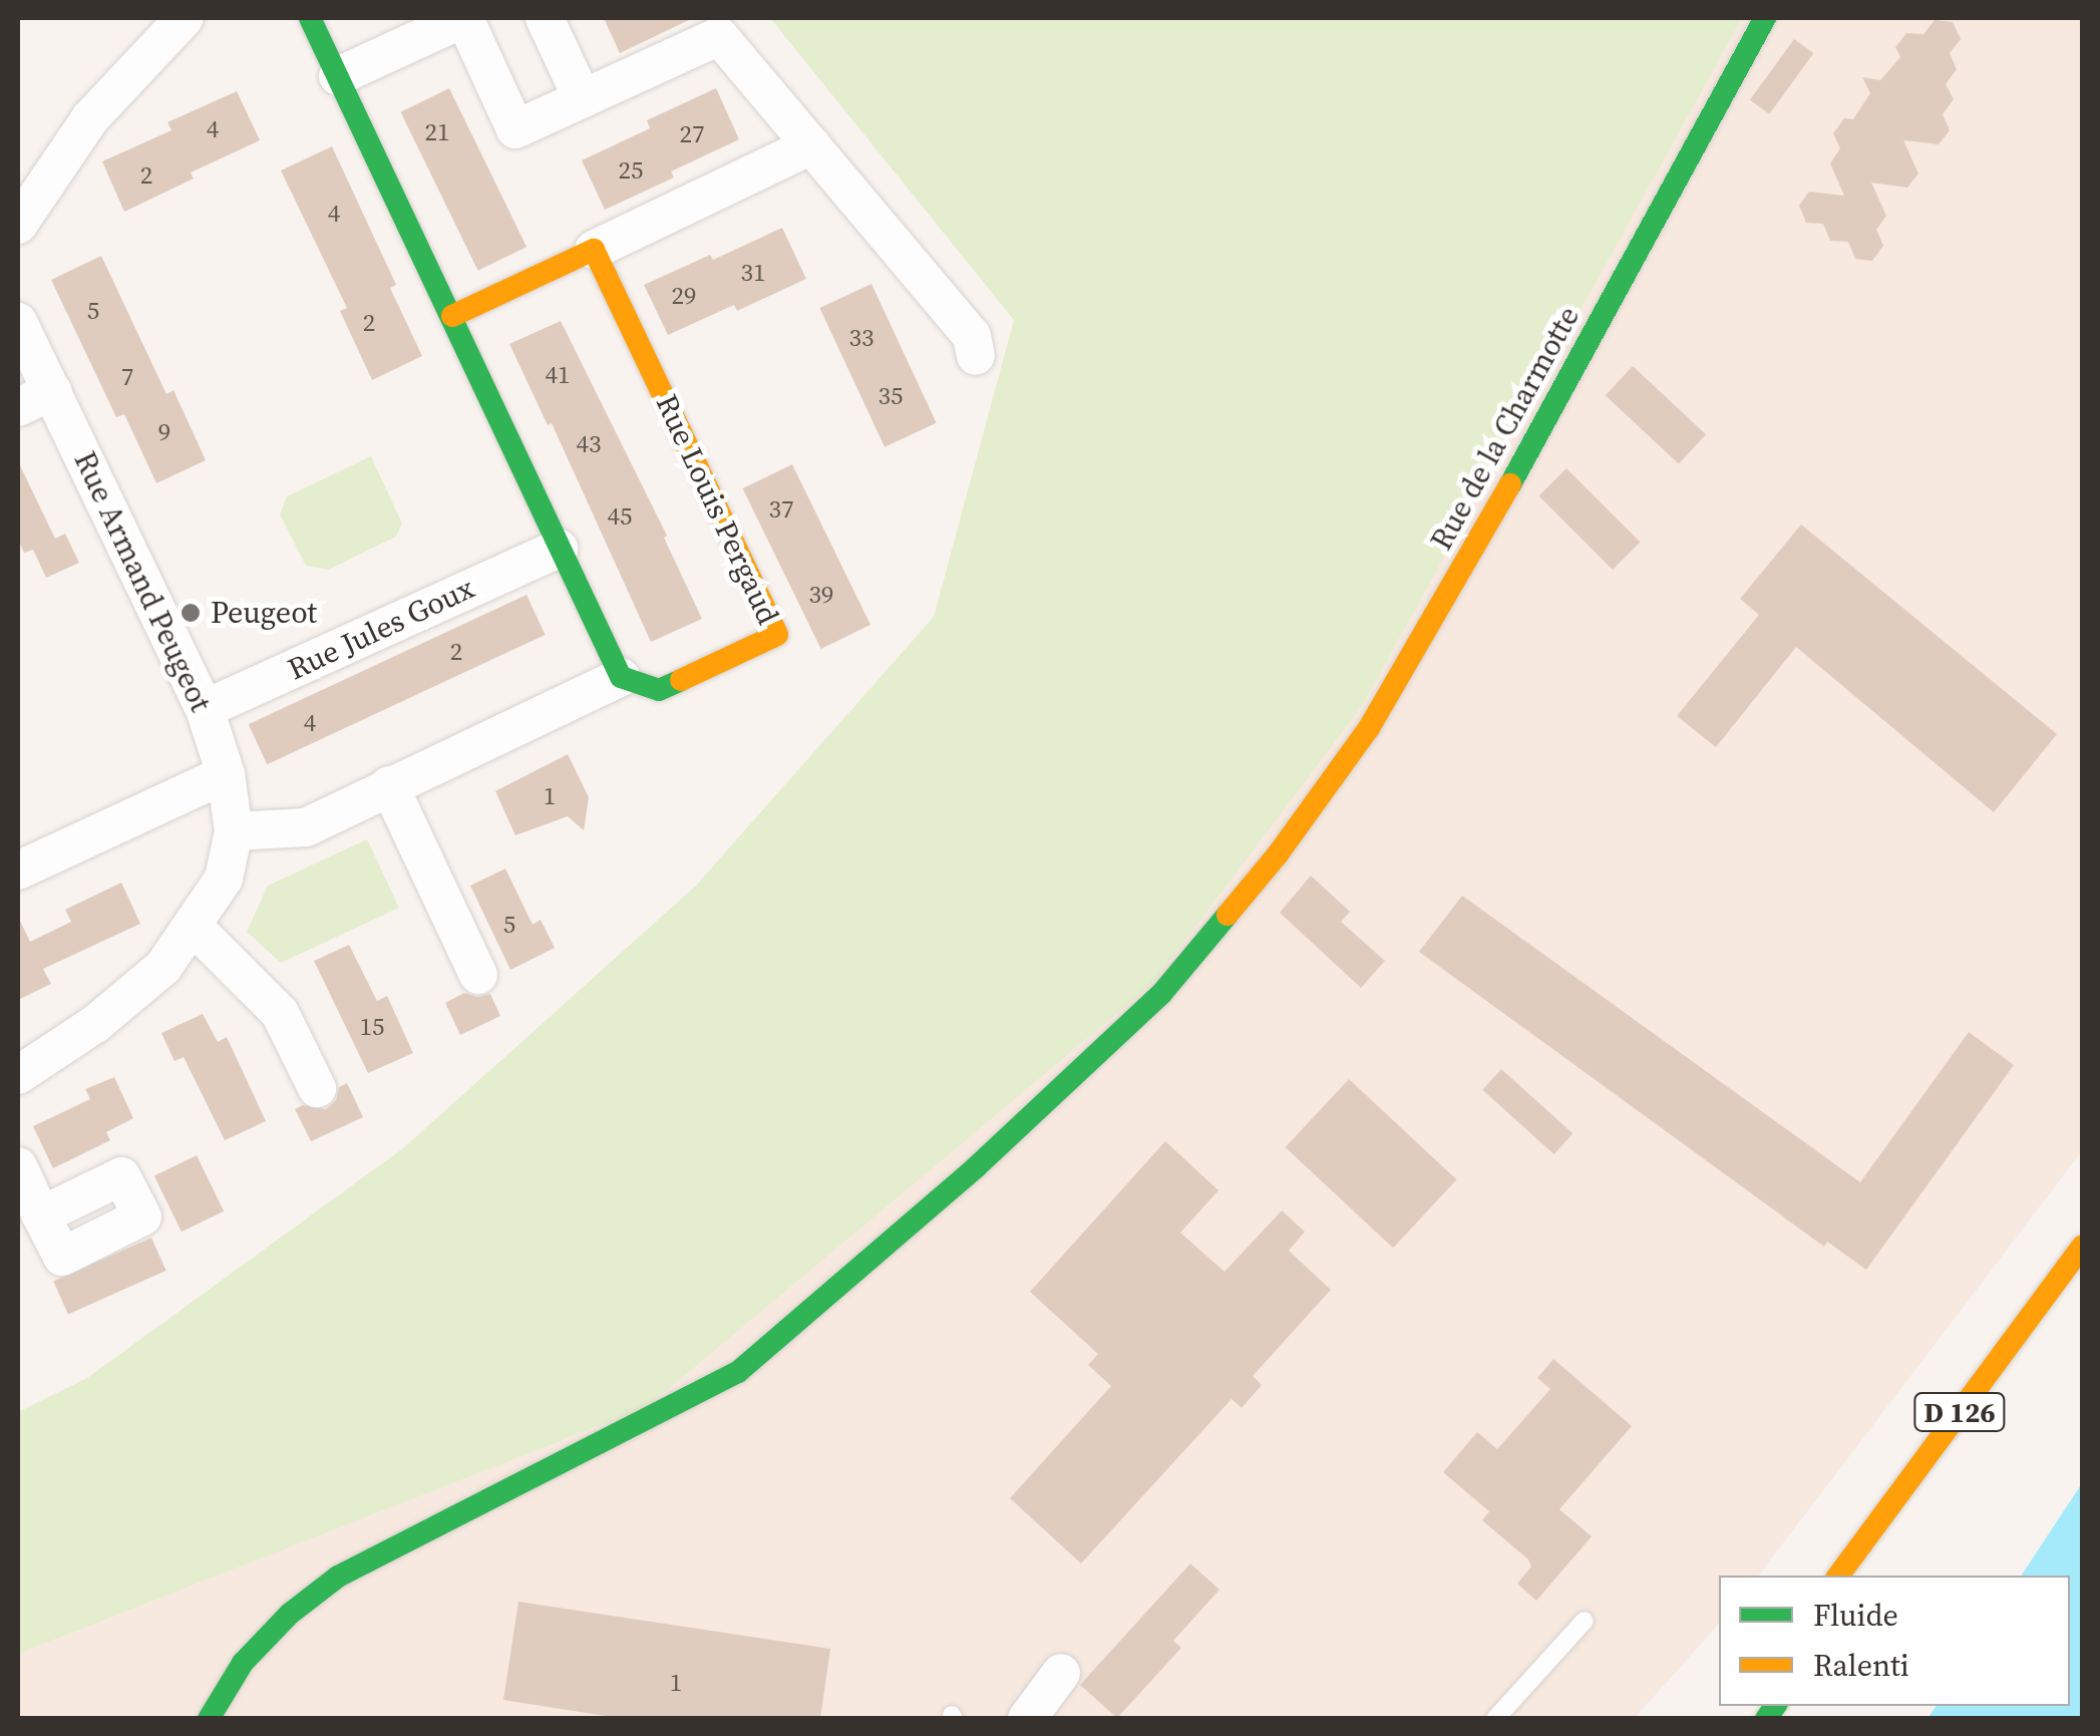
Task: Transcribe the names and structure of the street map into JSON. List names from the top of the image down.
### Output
{
  "streets": {
    "street": [
      "Rue de la Charmotte",
      "Rue Louis Pergaud",
      "Rue Armand Peugeot",
      "Rue Jules Goux",
      "D 126"
    ]
  },
  "crossings": [
    ["Rue Armand Peugeot", "Rue Jules Goux"]
  ],
  "places": ["Peugeot"],
  "house_numbers": [
    "4",
    "21",
    "27",
    "25",
    "2",
    "4",
    "31",
    "29",
    "5",
    "2",
    "33",
    "41",
    "7",
    "35",
    "9",
    "43",
    "37",
    "45",
    "39",
    "2",
    "4",
    "1",
    "5",
    "15",
    "1"
  ],
  "legend": ["Fluide", "Ralenti"]
}
